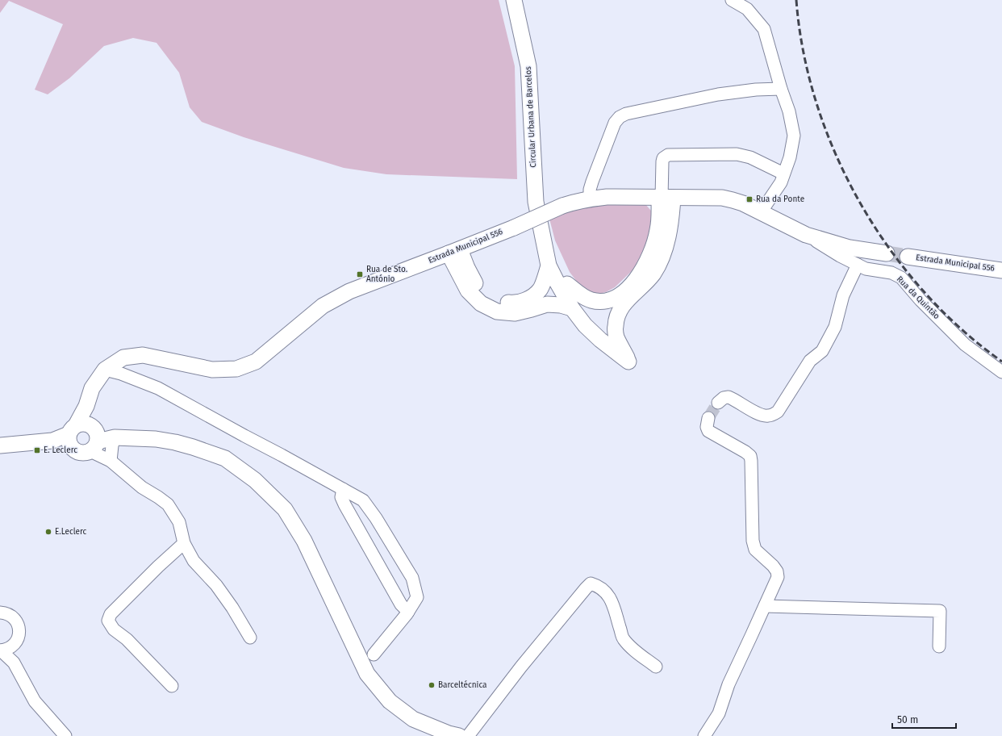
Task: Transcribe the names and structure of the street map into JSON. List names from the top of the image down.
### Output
{
  "streets": {
    "main road": ["Circular Urbana de Barcelos", "Estrada Municipal 556"],
    "street": ["Rua da Quintão"]
  },
  "crossings": [
    ["Estrada Municipal 556", "Rua da Quintão"]
  ],
  "places": {
    "transit": ["Rua da Ponte", "Rua de Sto. António", "E. Leclerc"],
    "other": ["E.Leclerc", "Barceltécnica"]
  },
  "scale_bar": "50 m"
}
